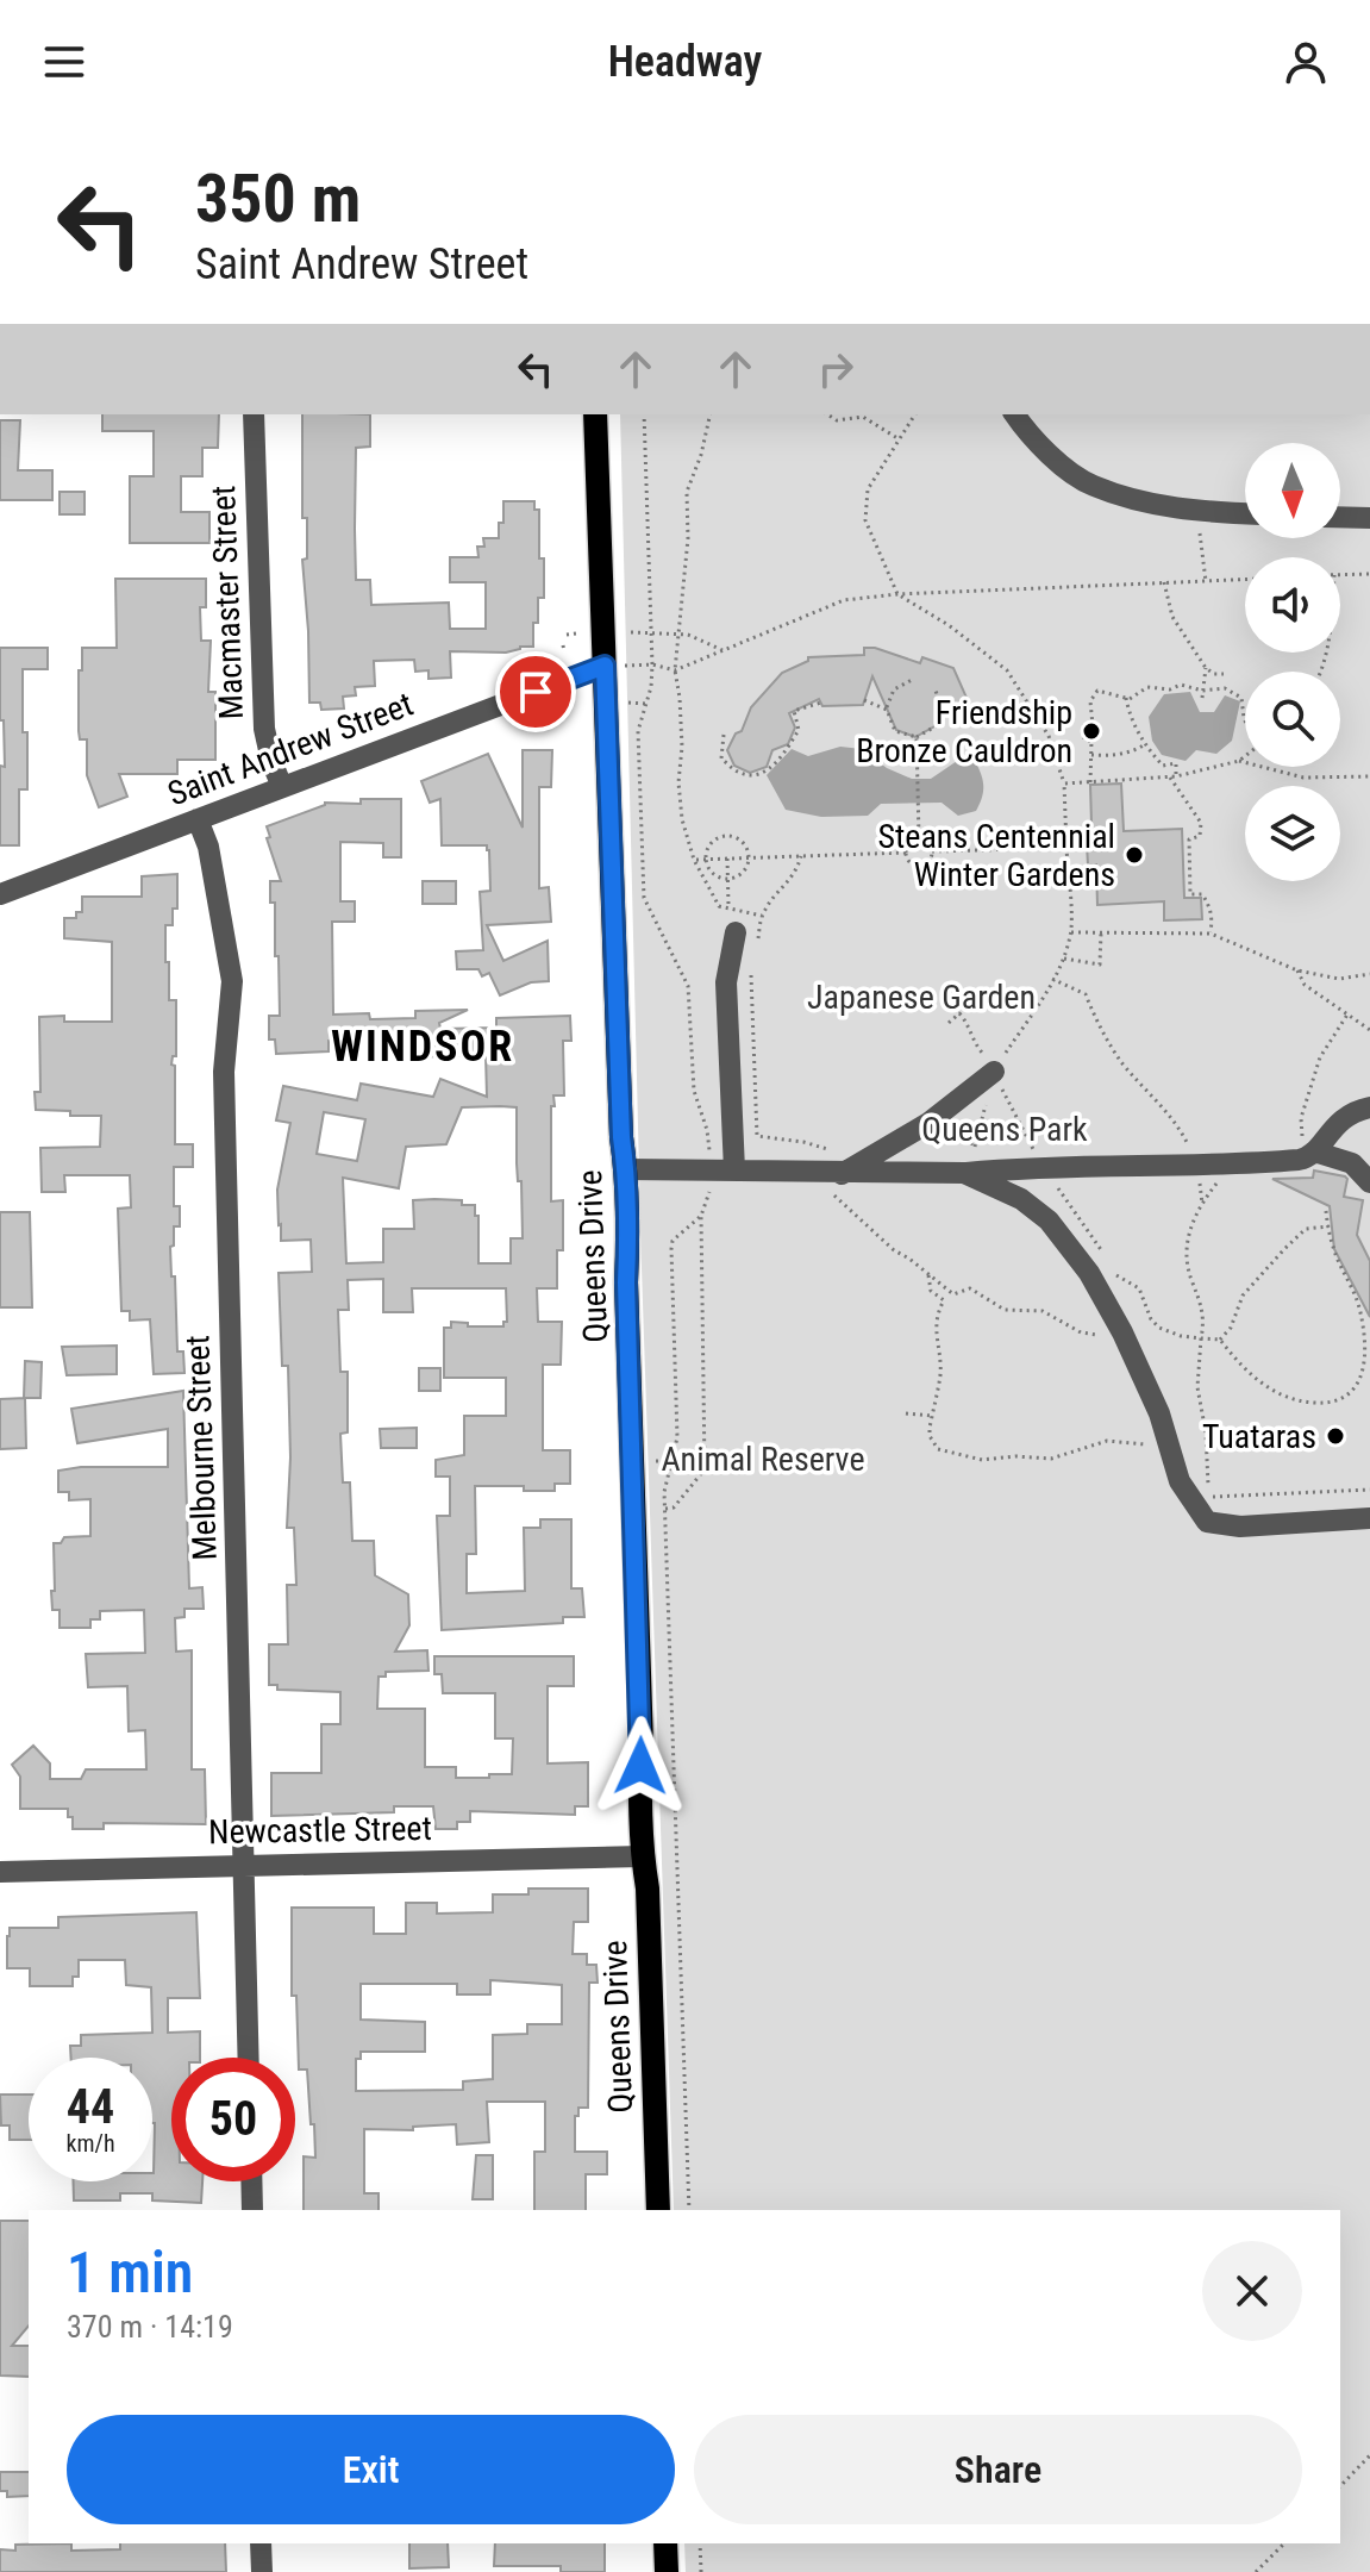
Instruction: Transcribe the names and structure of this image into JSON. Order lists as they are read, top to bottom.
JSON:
{
  "streets": {
    "main road": ["Queens Drive"],
    "street": [
      "Macmaster Street",
      "Saint Andrew Street",
      "Melbourne Street",
      "Newcastle Street"
    ]
  },
  "crossings": [
    ["Macmaster Street", "Saint Andrew Street"],
    ["Saint Andrew Street", "Queens Drive"],
    ["Saint Andrew Street", "Melbourne Street"],
    ["Queens Drive", "Newcastle Street"],
    ["Melbourne Street", "Newcastle Street"]
  ],
  "districts": ["WINDSOR"],
  "parks": ["Japanese Garden", "Queens Park", "Animal Reserve"],
  "places": ["Friendship Bronze Cauldron", "Steans Centennial Winter Gardens", "Tuataras"],
  "north": "bottom",
  "page": {
    "header": "Headway",
    "turn": ["350 m", "Saint Andrew Street"],
    "speed": "44 km/h",
    "limit": "50",
    "heading": ["1 min", "370 m · 14:19"],
    "buttons": ["Exit", "Share"]
  }
}
